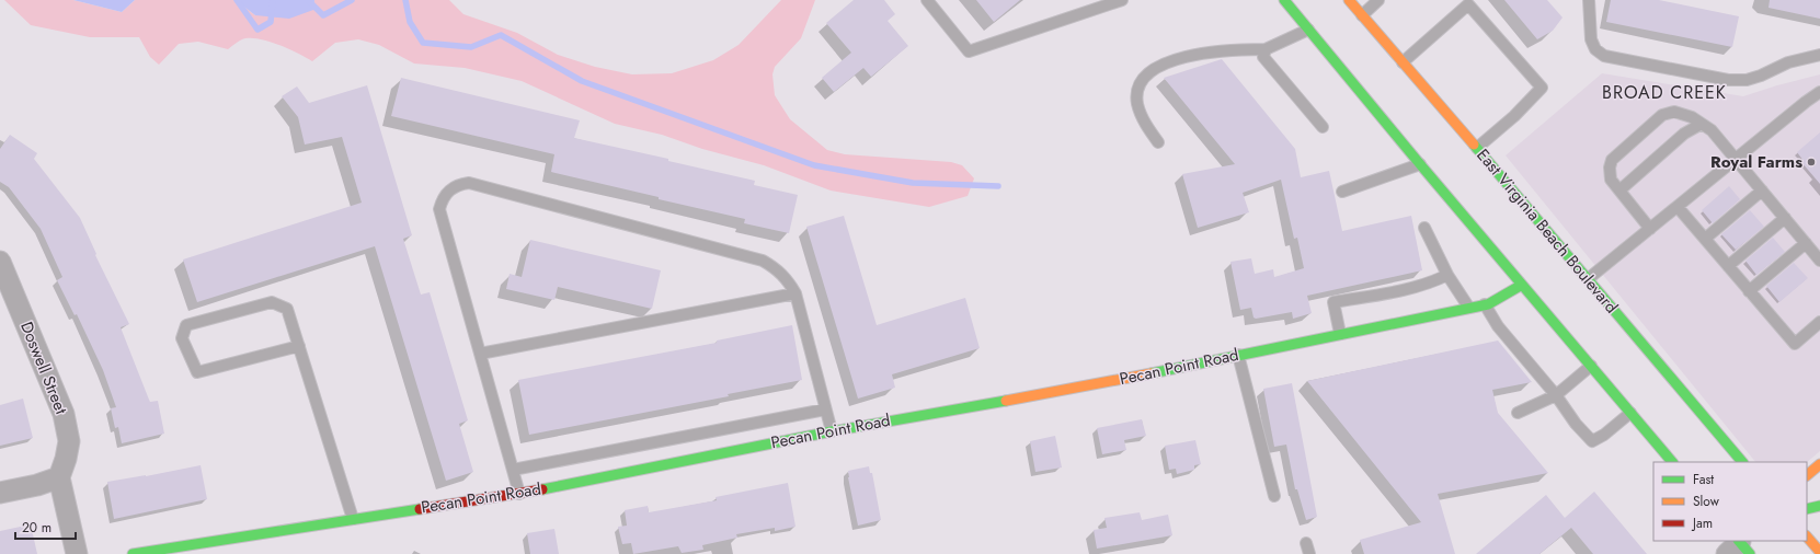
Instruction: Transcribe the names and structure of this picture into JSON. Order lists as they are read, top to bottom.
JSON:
{
  "streets": {
    "street": ["East Virginia Beach Boulevard", "Pecan Point Road", "Doswell Street"]
  },
  "districts": ["BROAD CREEK"],
  "places": ["Royal Farms"],
  "legend": ["Fast", "Slow", "Jam"],
  "scale_bar": "20 m"
}
